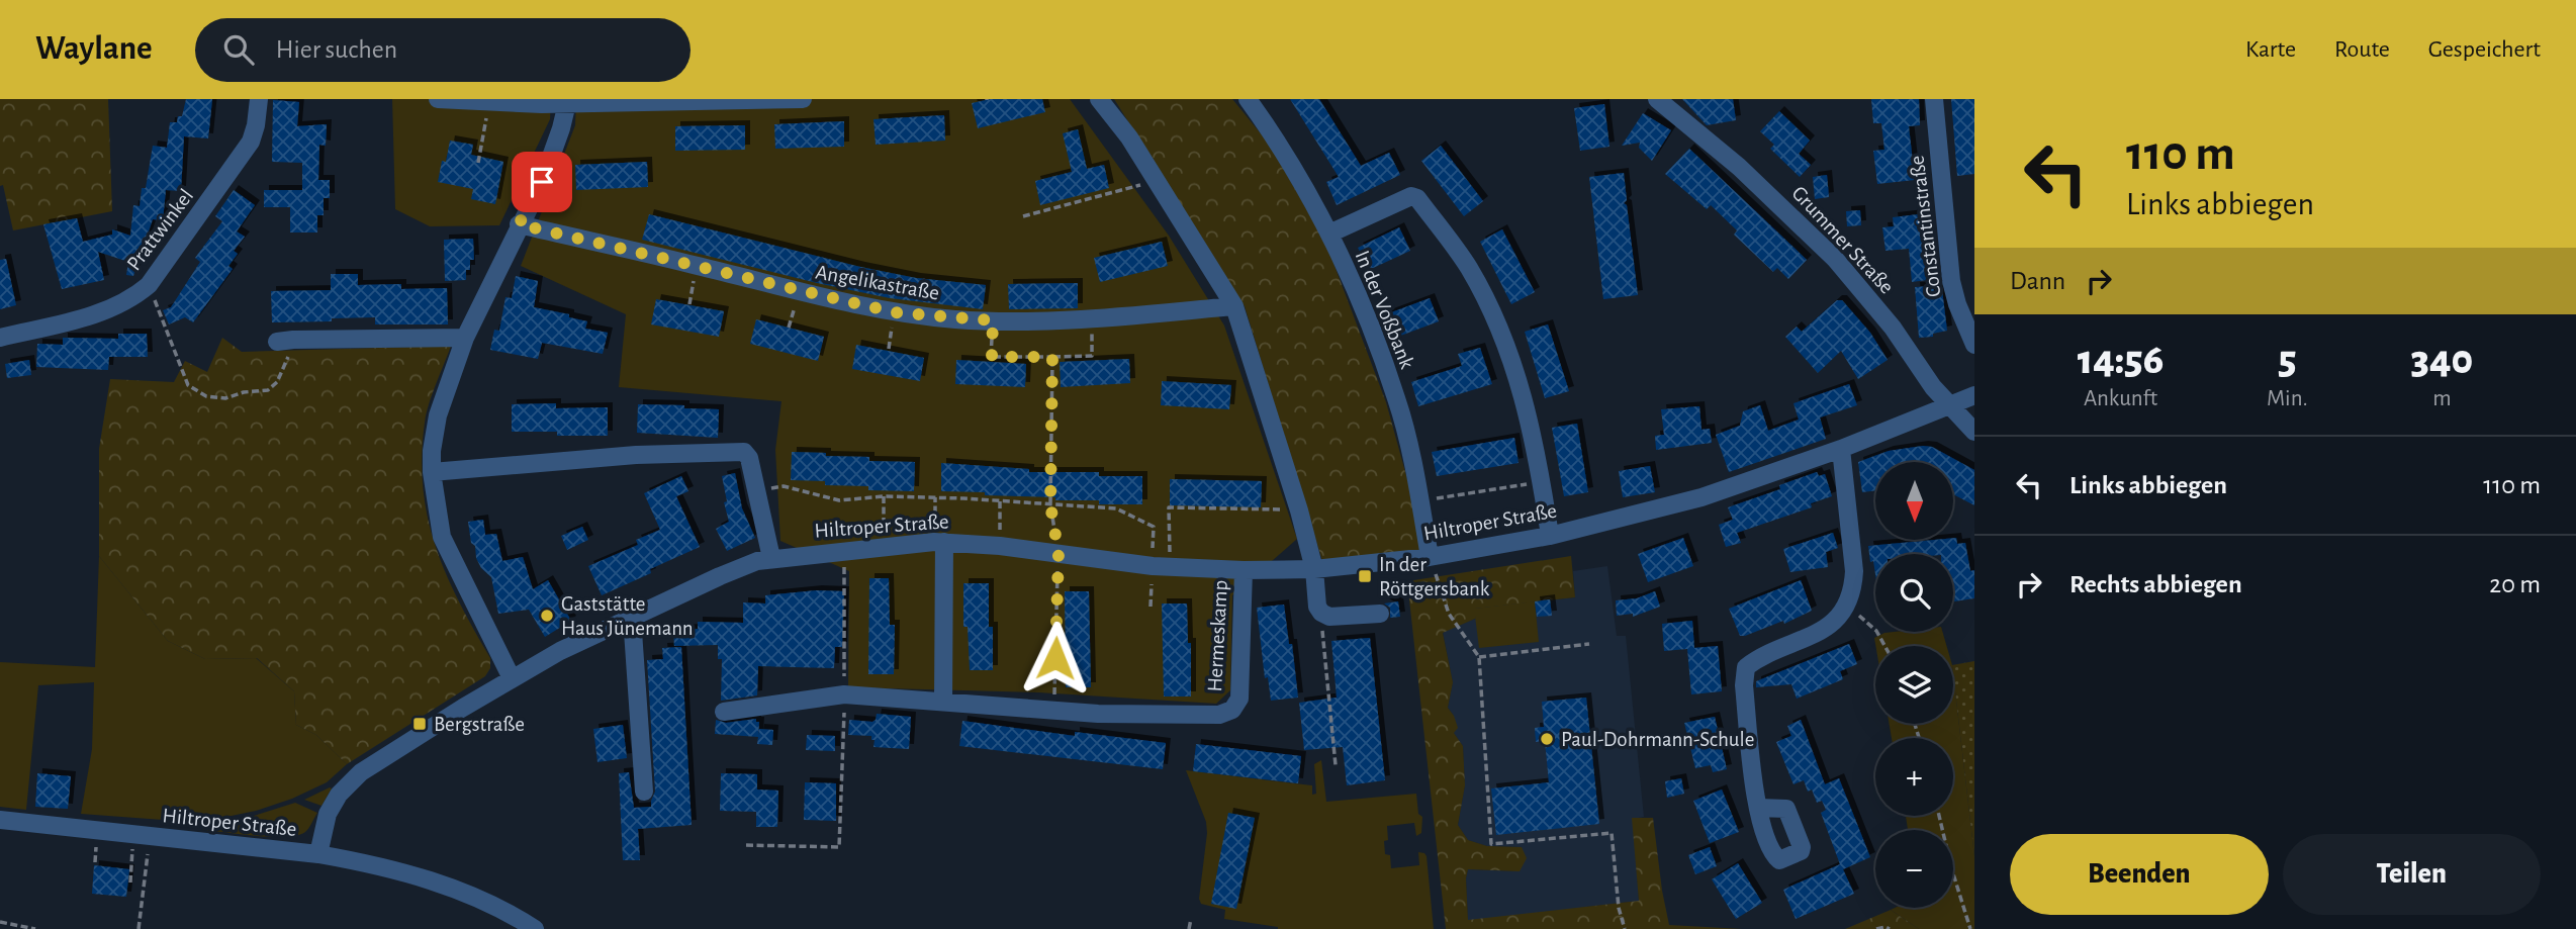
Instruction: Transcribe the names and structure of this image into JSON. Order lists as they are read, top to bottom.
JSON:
{
  "streets": {
    "street": [
      "Constantinstraße",
      "Prattwinkel",
      "Grummer Straße",
      "Angelikastraße",
      "In der Voßbank",
      "Hiltroper Straße",
      "Hermeskamp"
    ]
  },
  "crossings": [
    ["Grummer Straße", "Hiltroper Straße"],
    ["In der Voßbank", "Hiltroper Straße"],
    ["Hiltroper Straße", "Hermeskamp"]
  ],
  "places": {
    "transit": ["In der Röttgersbank", "Bergstraße"],
    "other": ["Gaststätte Haus Jünemann", "Paul-Dohrmann-Schule"]
  },
  "north": "bottom",
  "page": {
    "header": "Waylane",
    "search": "Hier suchen",
    "nav": ["Karte", "Route", "Gespeichert"],
    "turn": ["110 m", "Links abbiegen"],
    "then": "Dann",
    "eta": [
      "14:56",
      "Ankunft",
      "5",
      "Min.",
      "340",
      "m"
    ],
    "list": [
      {
        "name": "Links abbiegen",
        "value": "110 m"
      },
      {
        "name": "Rechts abbiegen",
        "value": "20 m"
      }
    ],
    "map_buttons": ["+", "−"],
    "buttons": ["Beenden", "Teilen"]
  }
}
